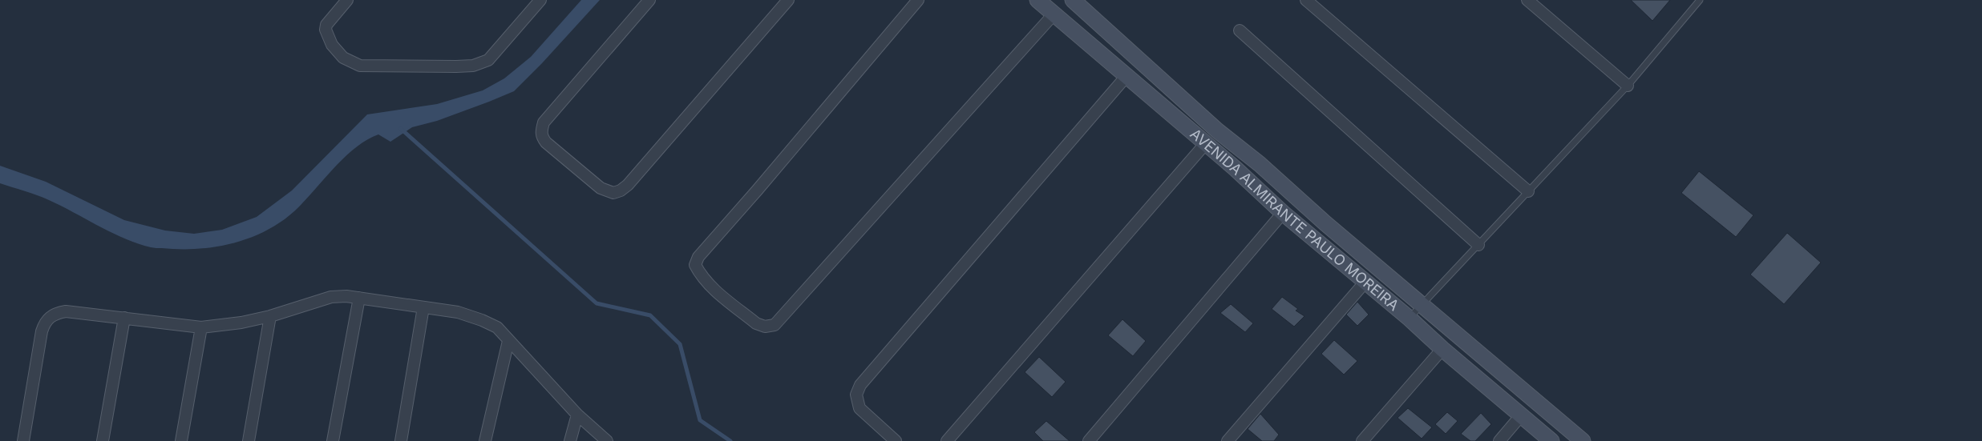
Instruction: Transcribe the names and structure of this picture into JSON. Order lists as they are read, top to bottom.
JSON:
{
  "streets": {
    "main road": ["AVENIDA ALMIRANTE PAULO MOREIRA"]
  }
}
